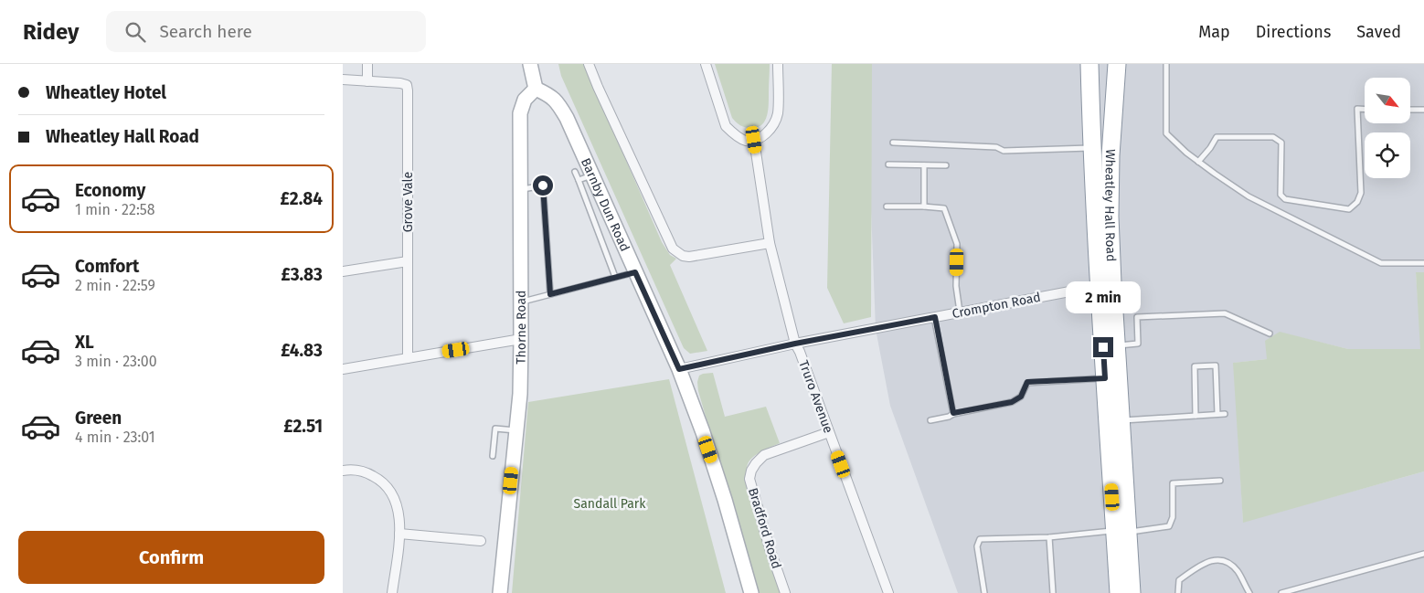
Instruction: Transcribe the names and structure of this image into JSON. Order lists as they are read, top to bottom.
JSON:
{
  "streets": {
    "highway": ["Wheatley Hall Road"],
    "street": [
      "Grove Vale",
      "Barnby Dun Road",
      "Crompton Road",
      "Thorne Road",
      "Truro Avenue",
      "Bradford Road"
    ]
  },
  "crossings": [
    ["Barnby Dun Road", "Crompton Road"],
    ["Barnby Dun Road", "Thorne Road"],
    ["Wheatley Hall Road", "Crompton Road"],
    ["Crompton Road", "Truro Avenue"],
    ["Truro Avenue", "Bradford Road"]
  ],
  "parks": ["Sandall Park"],
  "north": "bottom right",
  "page": {
    "header": "Ridey",
    "search": "Search here",
    "nav": ["Map", "Directions", "Saved"],
    "banner": ["Wheatley Hotel", "Wheatley Hall Road"],
    "list": [
      {
        "name": "Economy",
        "note": "1 min · 22:58",
        "value": "£2.84"
      },
      {
        "name": "Comfort",
        "note": "2 min · 22:59",
        "value": "£3.83"
      },
      {
        "name": "XL",
        "note": "3 min · 23:00",
        "value": "£4.83"
      },
      {
        "name": "Green",
        "note": "4 min · 23:01",
        "value": "£2.51"
      }
    ],
    "bubble": "2 min",
    "buttons": "Confirm"
  }
}
